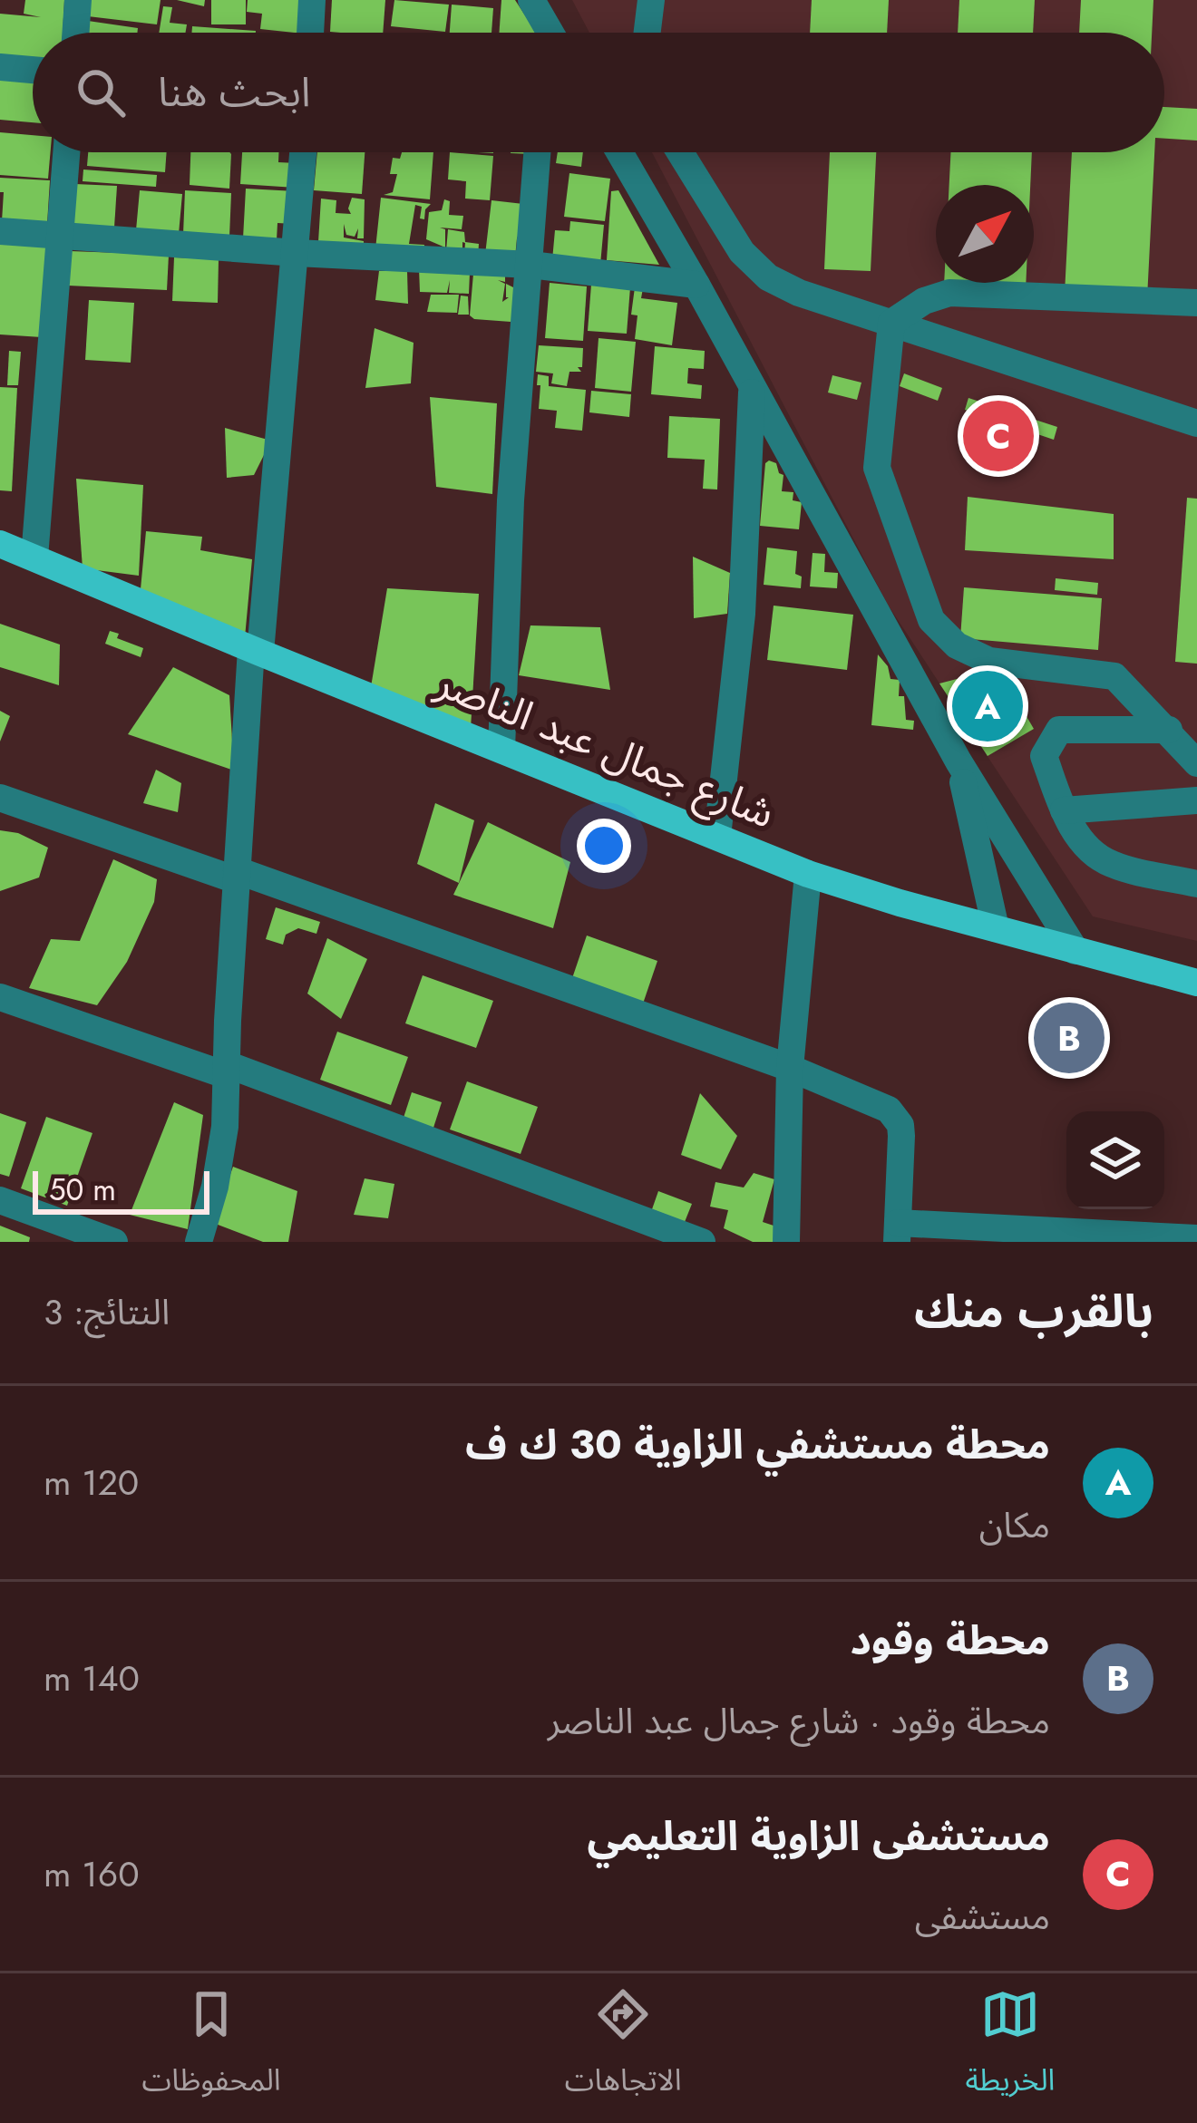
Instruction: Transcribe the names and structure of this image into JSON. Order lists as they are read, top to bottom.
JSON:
{
  "streets": {
    "main road": ["شارع جمال عبد الناصر"]
  },
  "scale_bar": "50 m",
  "north": "top right",
  "page": {
    "search": "ابحث هنا",
    "pins": ["C", "A", "B"],
    "scale": "50 m",
    "heading": ["بالقرب منك", "النتائج: 3"],
    "list": [
      {
        "mark": "A",
        "name": "محطة مستشفي الزاوية 30 ك ف",
        "note": "مكان",
        "value": "120 m"
      },
      {
        "mark": "B",
        "name": "محطة وقود",
        "note": "محطة وقود · شارع جمال عبد الناصر",
        "value": "140 m"
      },
      {
        "mark": "C",
        "name": "مستشفى الزاوية التعليمي",
        "note": "مستشفى",
        "value": "160 m"
      }
    ],
    "nav": ["الخريطة", "الاتجاهات", "المحفوظات"]
  }
}
